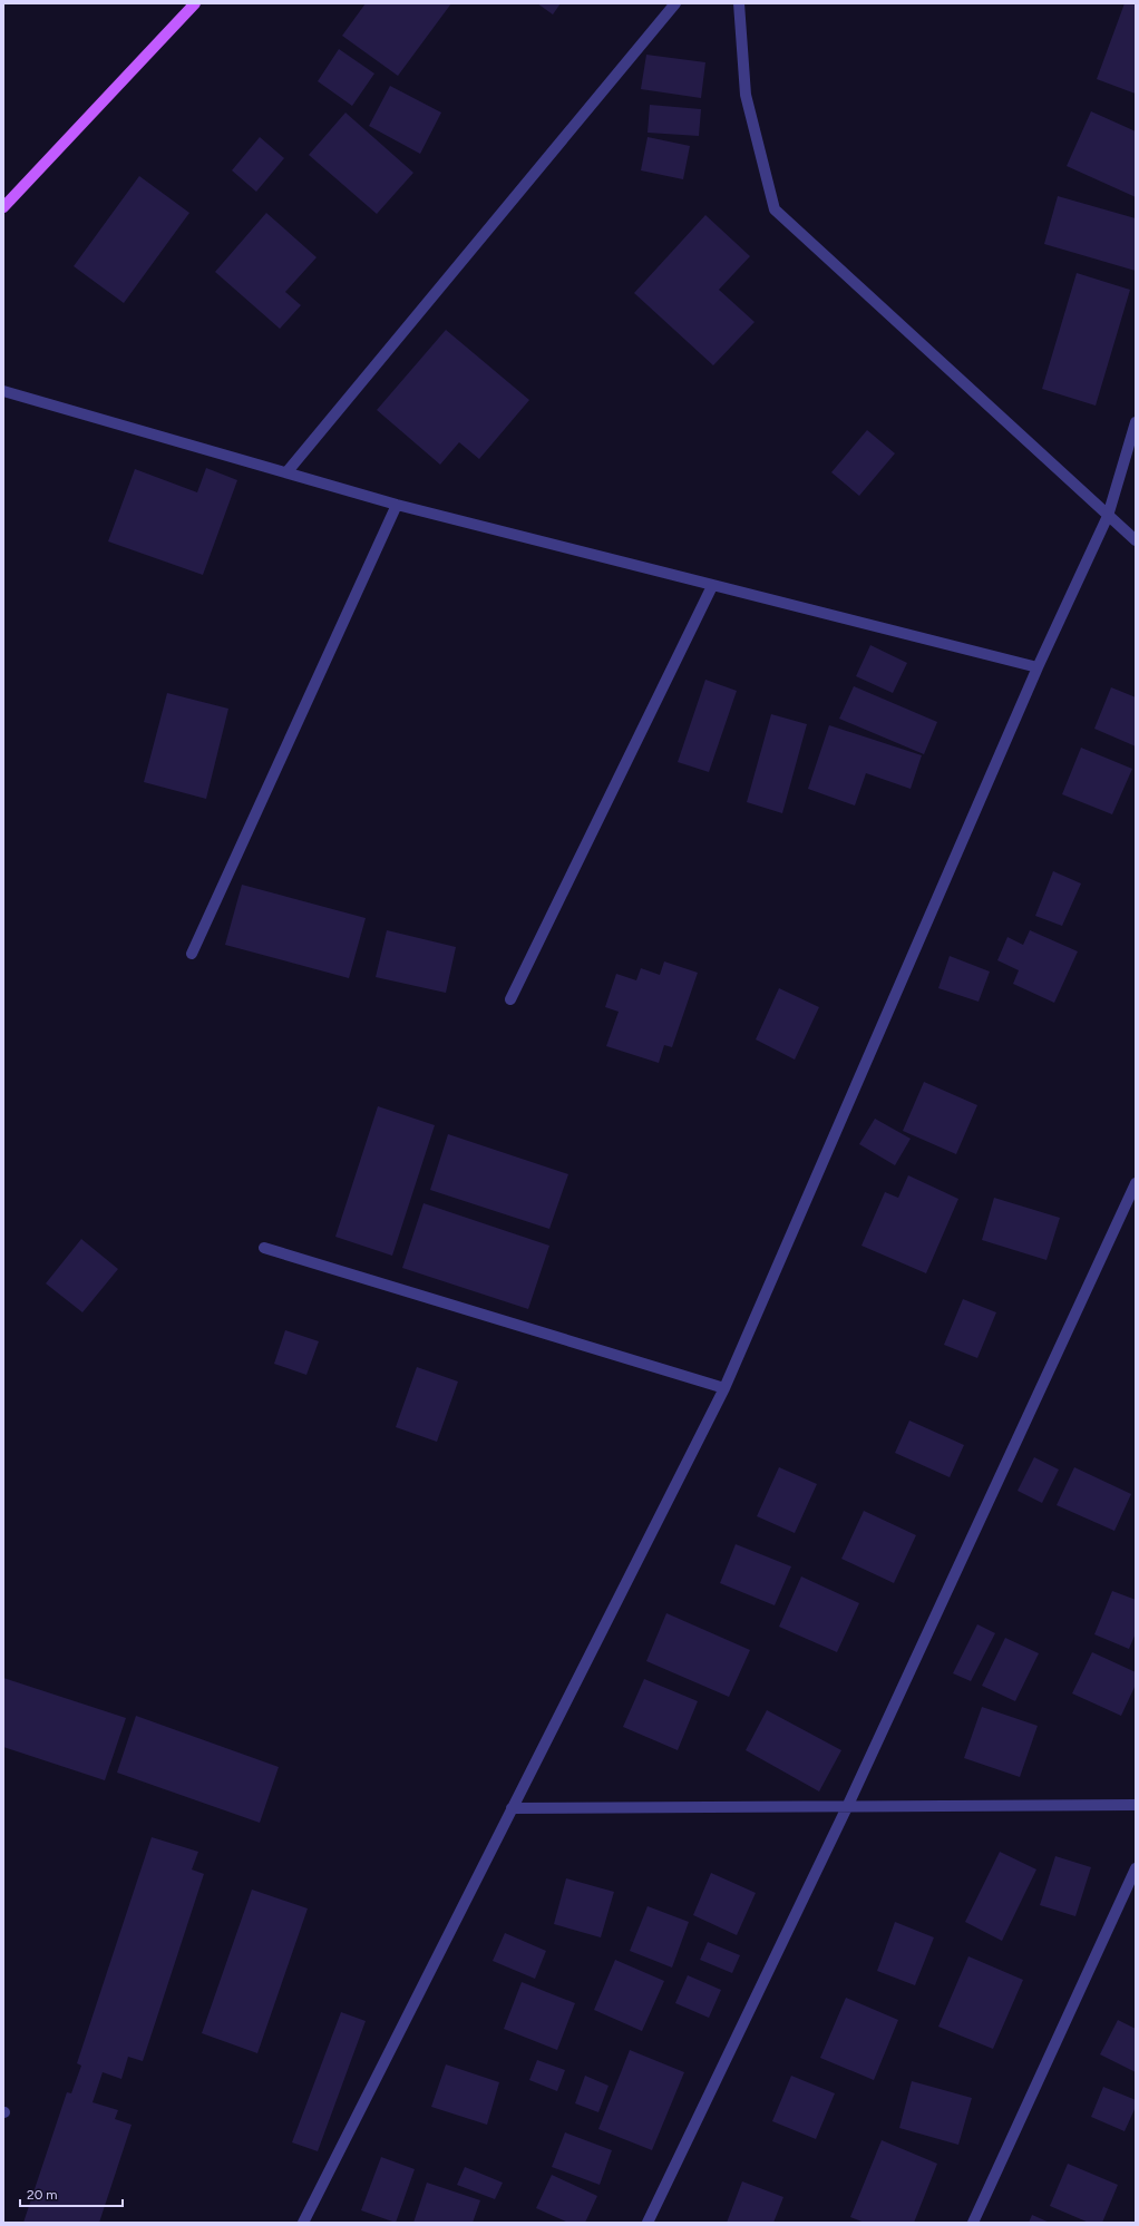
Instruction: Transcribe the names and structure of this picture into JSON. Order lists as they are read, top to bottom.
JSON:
{
  "scale_bar": "20 m"
}
